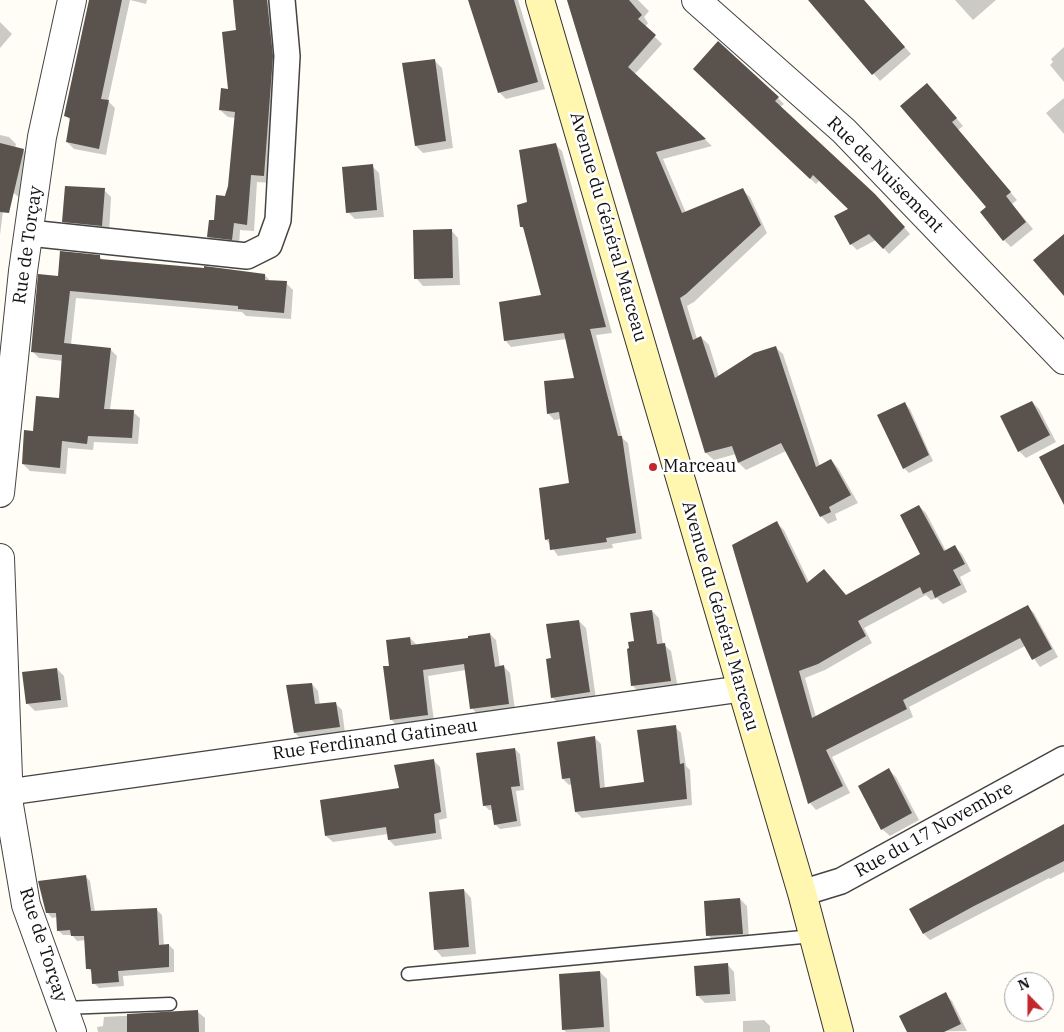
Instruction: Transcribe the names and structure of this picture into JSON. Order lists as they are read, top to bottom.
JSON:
{
  "streets": {
    "main road": ["Avenue du Général Marceau"],
    "street": [
      "Rue de Nuisement",
      "Rue de Torçay",
      "Rue Ferdinand Gatineau",
      "Rue du 17 Novembre"
    ]
  },
  "crossings": [
    ["Avenue du Général Marceau", "Rue Ferdinand Gatineau"],
    ["Avenue du Général Marceau", "Rue du 17 Novembre"],
    ["Rue de Torçay", "Rue Ferdinand Gatineau"]
  ],
  "places": ["Marceau"],
  "north": "top"
}
